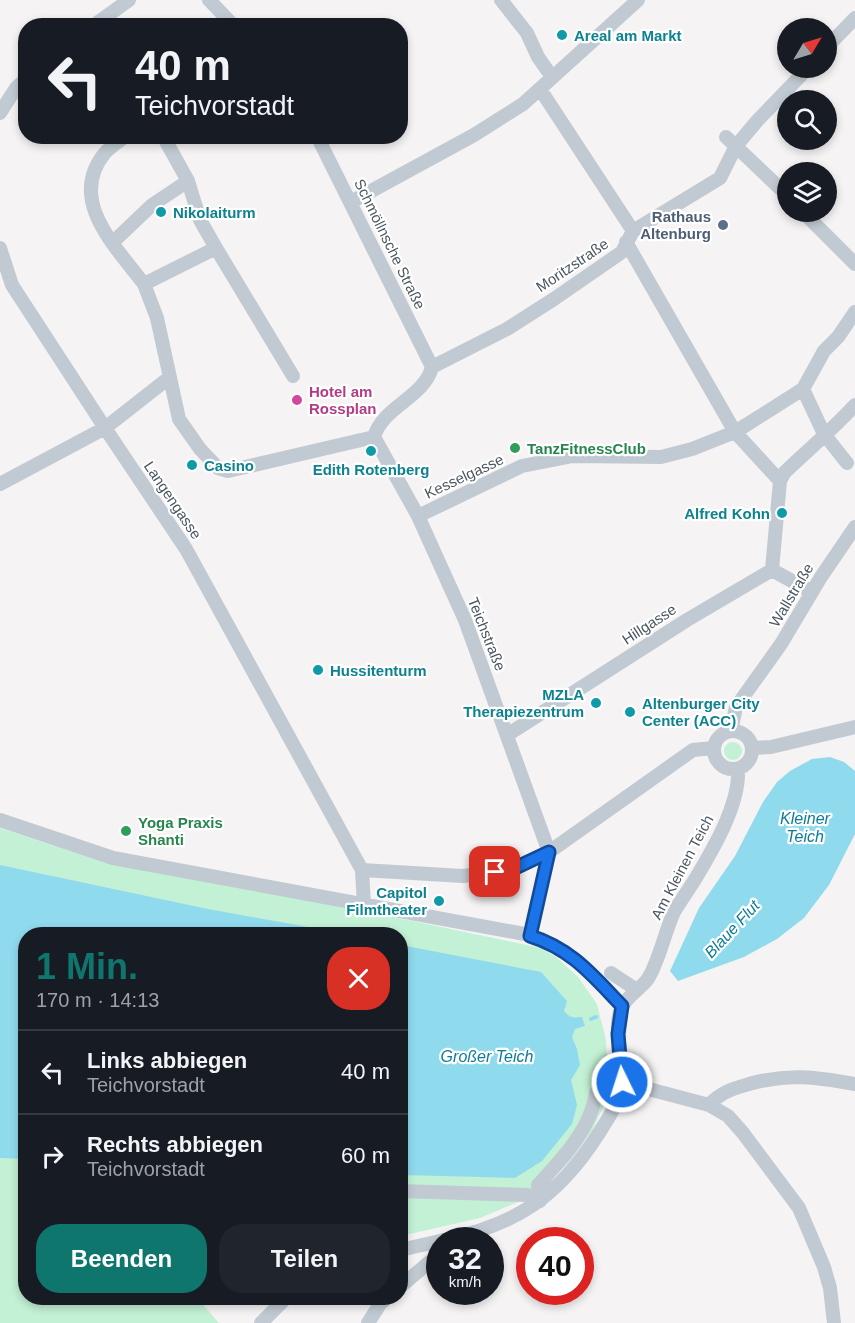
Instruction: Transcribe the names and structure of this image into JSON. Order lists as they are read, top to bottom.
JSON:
{
  "streets": {
    "street": [
      "Schmöllnsche Straße",
      "Moritzstraße",
      "Kesselgasse",
      "Langengasse",
      "Wallstraße",
      "Hillgasse",
      "Teichstraße",
      "Am Kleinen Teich"
    ]
  },
  "crossings": [
    ["Schmöllnsche Straße", "Moritzstraße"],
    ["Kesselgasse", "Teichstraße"],
    ["Wallstraße", "Am Kleinen Teich"],
    ["Hillgasse", "Teichstraße"]
  ],
  "water": ["Kleiner Teich", "Blaue Flut", "Großer Teich"],
  "places": [
    "Areal am Markt",
    "Nikolaiturm",
    "Rathaus Altenburg",
    "Hotel am Rossplan",
    "TanzFitnessClub",
    "Edith Rotenberg",
    "Casino",
    "Alfred Kohn",
    "Hussitenturm",
    "MZLA Therapiezentrum",
    "Altenburger City Center (ACC)",
    "Yoga Praxis Shanti",
    "Capitol Filmtheater"
  ],
  "north": "top right",
  "page": {
    "turn": ["40 m", "Teichvorstadt"],
    "heading": ["1 Min.", "170 m · 14:13"],
    "list": [
      {
        "name": "Links abbiegen",
        "note": "Teichvorstadt",
        "value": "40 m"
      },
      {
        "name": "Rechts abbiegen",
        "note": "Teichvorstadt",
        "value": "60 m"
      }
    ],
    "buttons": ["Beenden", "Teilen"],
    "speed": "32 km/h",
    "limit": "40"
  }
}
